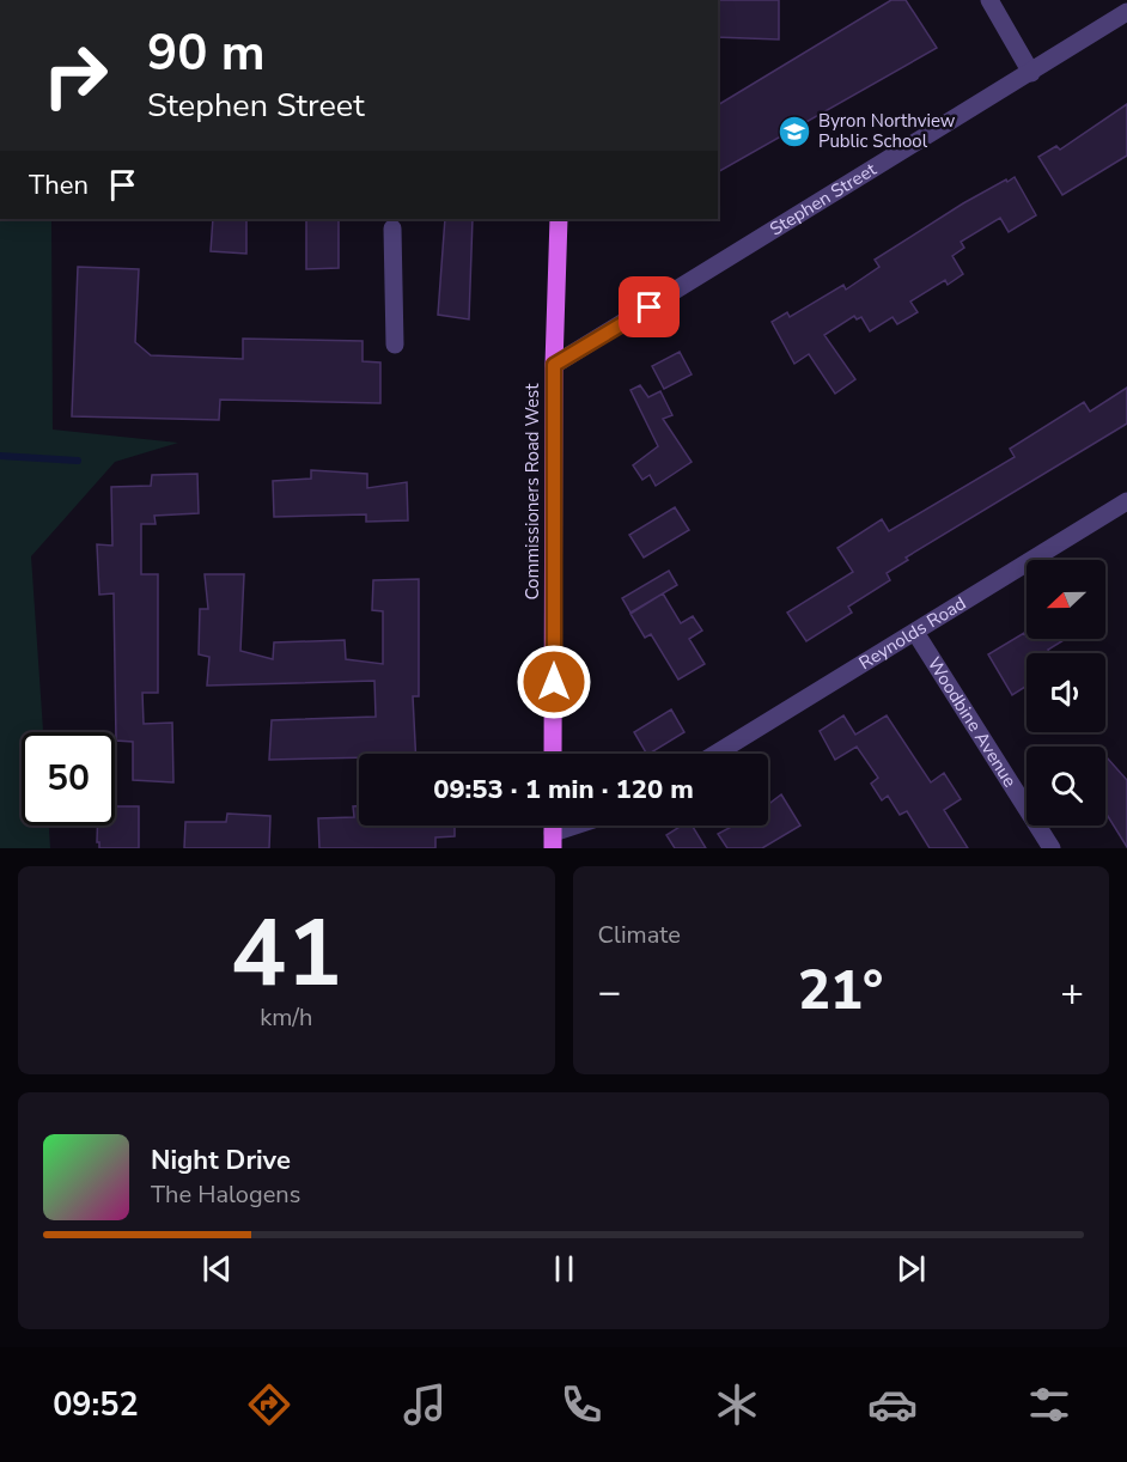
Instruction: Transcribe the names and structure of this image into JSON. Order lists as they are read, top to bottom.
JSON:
{
  "streets": {
    "main road": ["Commissioners Road West"],
    "street": ["Stephen Street", "Reynolds Road", "Woodbine Avenue"]
  },
  "crossings": [
    ["Stephen Street", "Commissioners Road West"],
    ["Reynolds Road", "Woodbine Avenue"]
  ],
  "places": {
    "school or university": ["Byron Northview Public School"]
  },
  "north": "left",
  "page": {
    "turn": ["90 m", "Stephen Street"],
    "then": "Then",
    "limit": "50",
    "trip": "09:53 · 1 min · 120 m",
    "tile": [
      ["41", "km/h"],
      "Climate"
    ],
    "heat": ["−", "21°", "+"],
    "song": ["Night Drive", "The Halogens"],
    "tabs": "09:52"
  }
}
